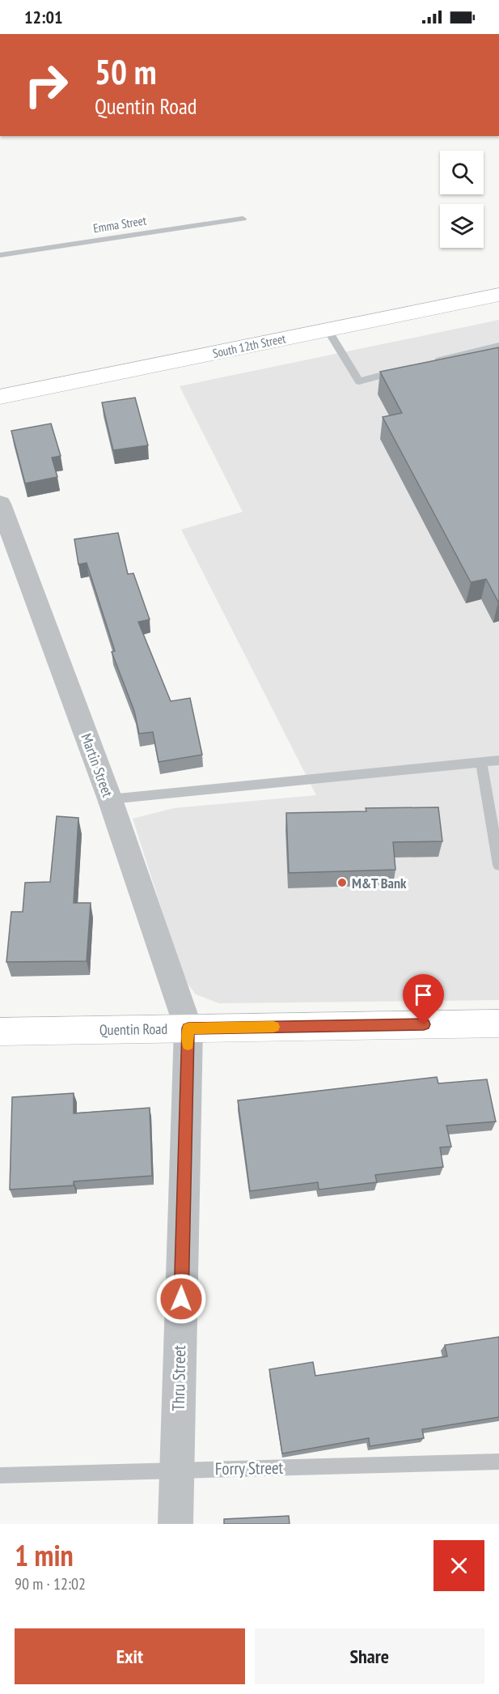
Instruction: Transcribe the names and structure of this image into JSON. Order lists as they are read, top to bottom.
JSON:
{
  "streets": {
    "main road": ["South 12th Street", "Quentin Road"],
    "street": ["Martin Street", "Thru Street"],
    "lane": ["Emma Street", "Forry Street"]
  },
  "crossings": [
    ["Martin Street", "Quentin Road"],
    ["Martin Street", "Thru Street"],
    ["Quentin Road", "Thru Street"],
    ["Thru Street", "Forry Street"]
  ],
  "places": ["M&T Bank"],
  "page": {
    "status": "12:01",
    "turn": ["50 m", "Quentin Road"],
    "heading": ["1 min", "90 m · 12:02"],
    "buttons": ["Exit", "Share"]
  }
}
